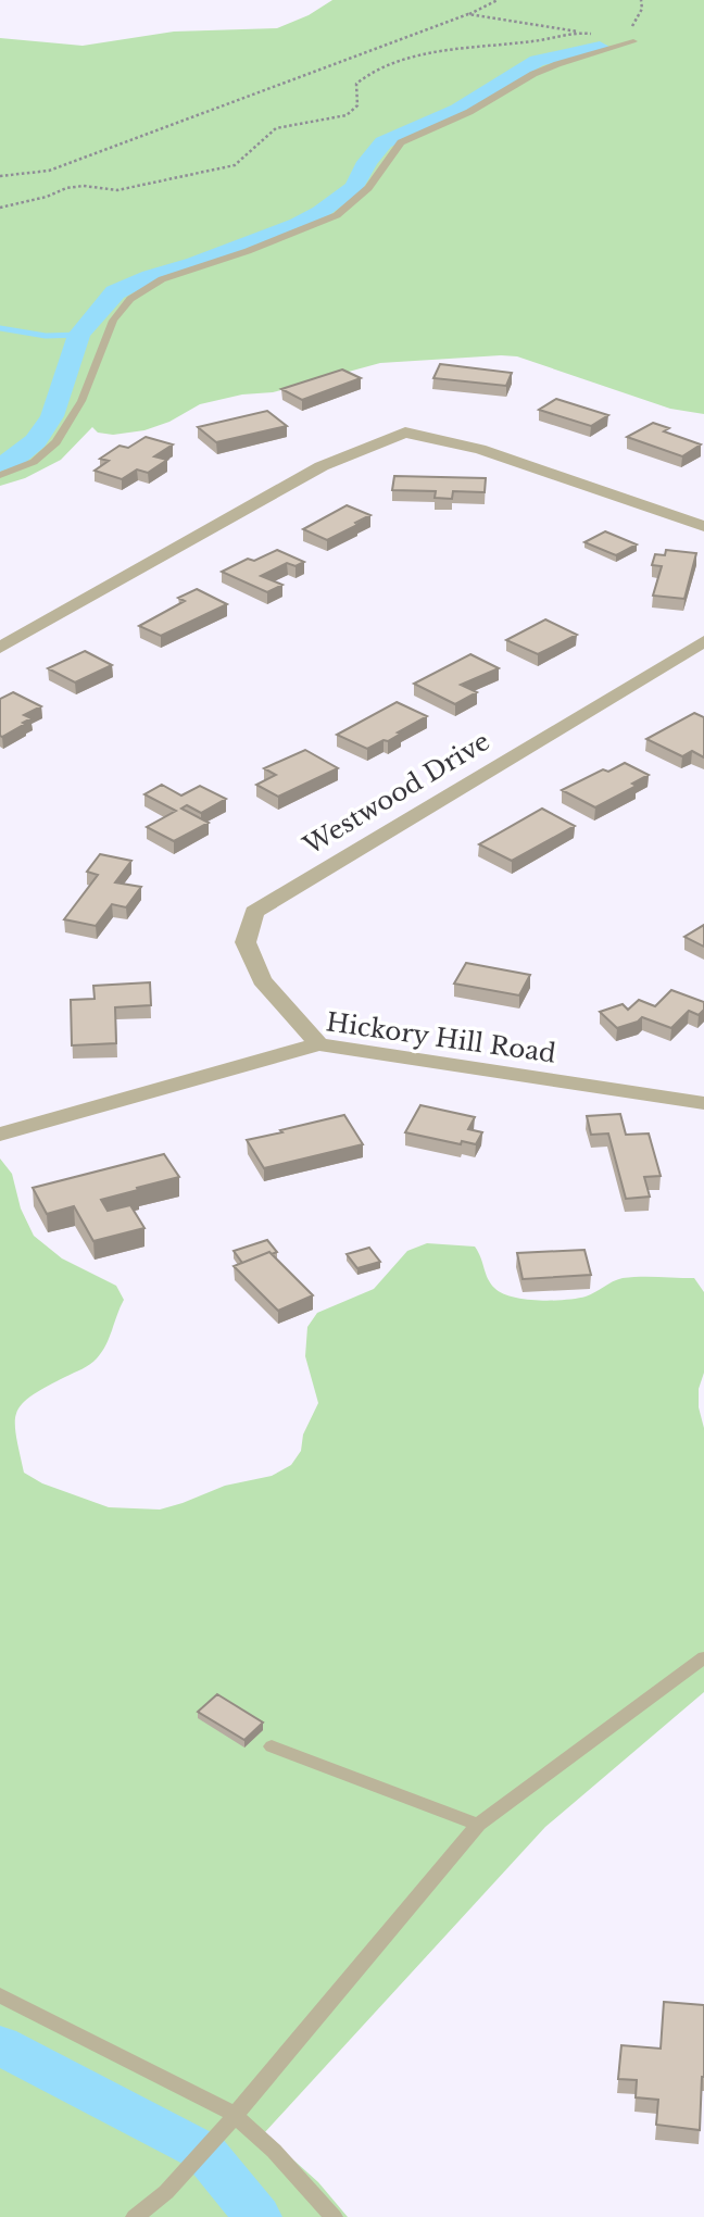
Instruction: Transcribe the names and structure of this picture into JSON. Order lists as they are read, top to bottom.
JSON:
{
  "streets": {
    "street": ["Westwood Drive", "Hickory Hill Road"]
  },
  "crossings": [
    ["Westwood Drive", "Hickory Hill Road"]
  ]
}
